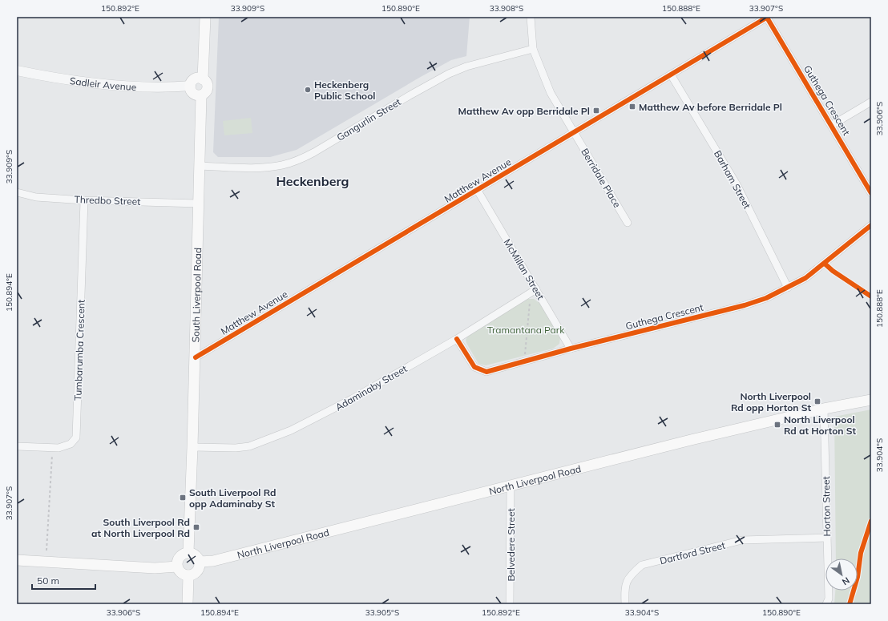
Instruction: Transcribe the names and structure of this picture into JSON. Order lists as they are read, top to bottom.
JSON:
{
  "streets": {
    "main road": ["South Liverpool Road", "North Liverpool Road"],
    "street": [
      "Sadleir Avenue",
      "Guthega Crescent",
      "Gangurlin Street",
      "Berridale Place",
      "Barham Street",
      "Matthew Avenue",
      "Thredbo Street",
      "McMillan Street",
      "Tumbarumba Crescent",
      "Adaminaby Street",
      "Horton Street",
      "Belvedere Street",
      "Dartford Street"
    ]
  },
  "crossings": [
    ["Sadleir Avenue", "South Liverpool Road"],
    ["Guthega Crescent", "Barham Street"],
    ["Guthega Crescent", "Matthew Avenue"],
    ["Guthega Crescent", "McMillan Street"],
    ["Guthega Crescent", "Adaminaby Street"],
    ["Gangurlin Street", "Berridale Place"],
    ["Gangurlin Street", "South Liverpool Road"],
    ["Berridale Place", "Matthew Avenue"],
    ["Barham Street", "Matthew Avenue"],
    ["Matthew Avenue", "McMillan Street"],
    ["Matthew Avenue", "South Liverpool Road"],
    ["Thredbo Street", "South Liverpool Road"],
    ["Thredbo Street", "Tumbarumba Crescent"],
    ["McMillan Street", "Adaminaby Street"],
    ["South Liverpool Road", "Adaminaby Street"],
    ["South Liverpool Road", "North Liverpool Road"],
    ["North Liverpool Road", "Horton Street"],
    ["North Liverpool Road", "Belvedere Street"],
    ["Horton Street", "Dartford Street"]
  ],
  "districts": ["Heckenberg"],
  "parks": ["Tramantana Park"],
  "places": {
    "other": ["Heckenberg Public School"],
    "transit": [
      "Matthew Av before Berridale Pl",
      "Matthew Av opp Berridale Pl",
      "North Liverpool Rd opp Horton St",
      "North Liverpool Rd at Horton St",
      "South Liverpool Rd opp Adaminaby St",
      "South Liverpool Rd at North Liverpool Rd"
    ]
  },
  "scale_bar": "50 m",
  "north": "bottom right",
  "coordinates": [
    "150.892°E",
    "33.909°S",
    "150.890°E",
    "33.908°S",
    "150.888°E",
    "33.907°S",
    "33.906°S",
    "150.894°E",
    "33.904°S",
    "33.905°S"
  ]
}
